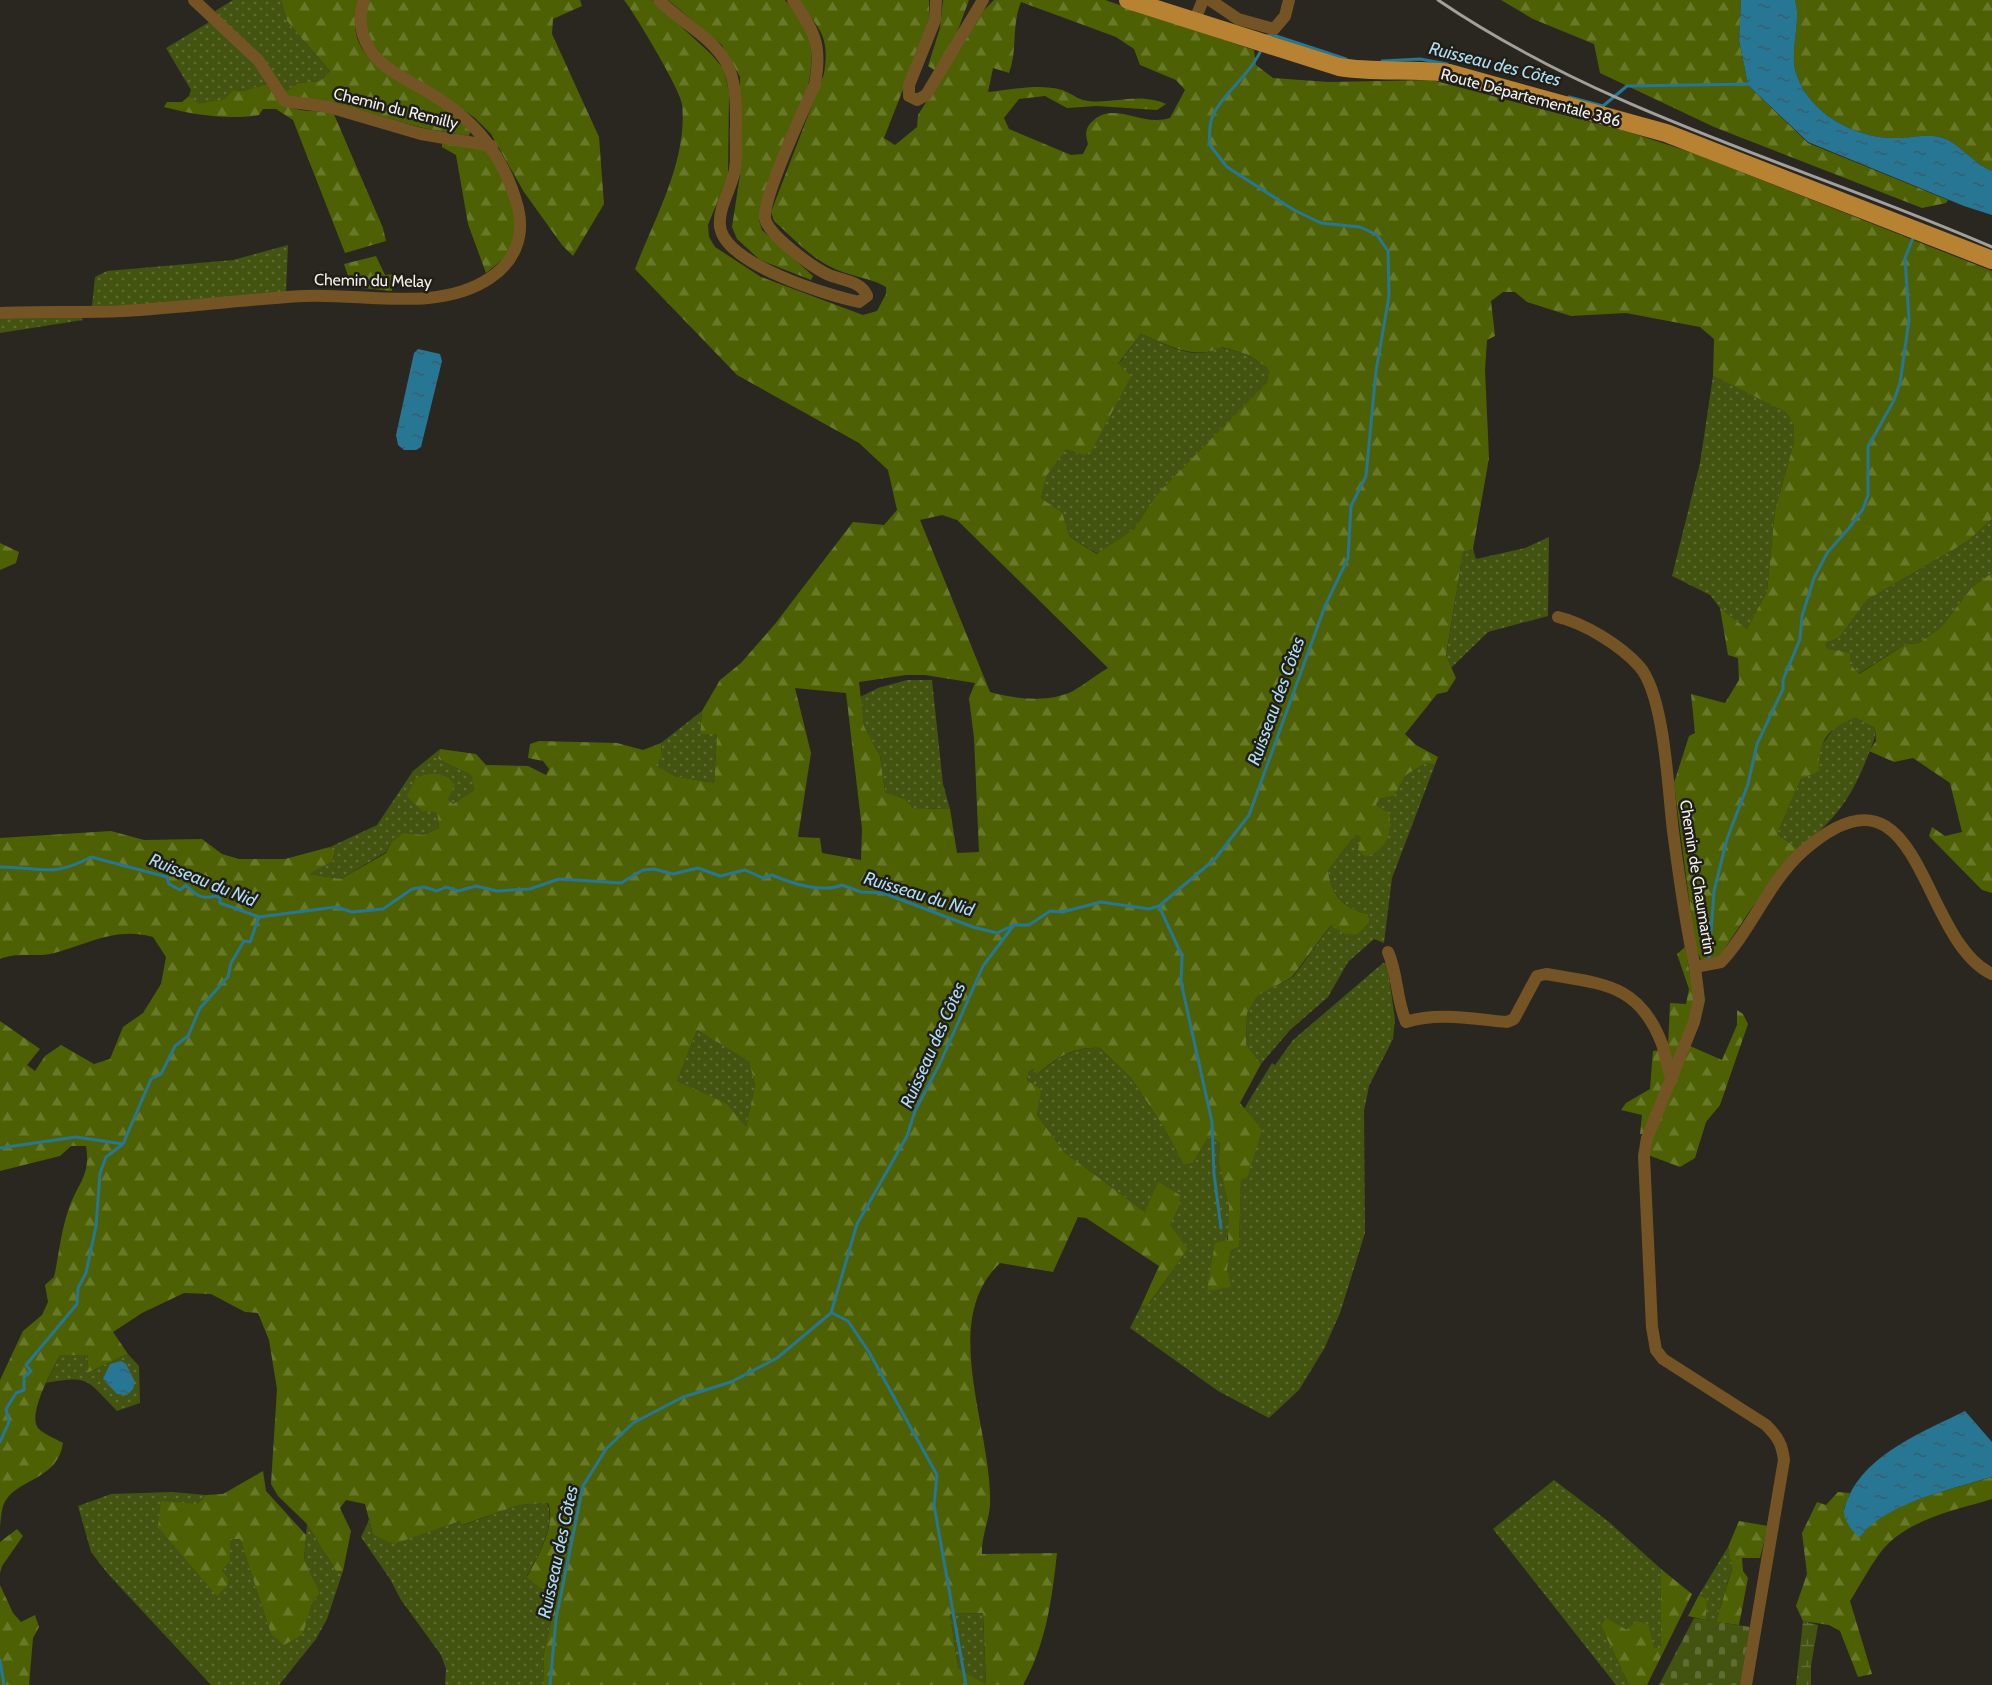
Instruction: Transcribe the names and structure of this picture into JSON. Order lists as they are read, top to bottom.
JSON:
{
  "streets": {
    "main road": ["Route Départementale 386"],
    "street": ["Chemin du Remilly", "Chemin du Melay", "Chemin de Chaumartin"]
  },
  "crossings": [
    ["Chemin du Remilly", "Chemin du Melay"]
  ],
  "water": ["Ruisseau des Côtes", "Ruisseau du Nid"]
}
